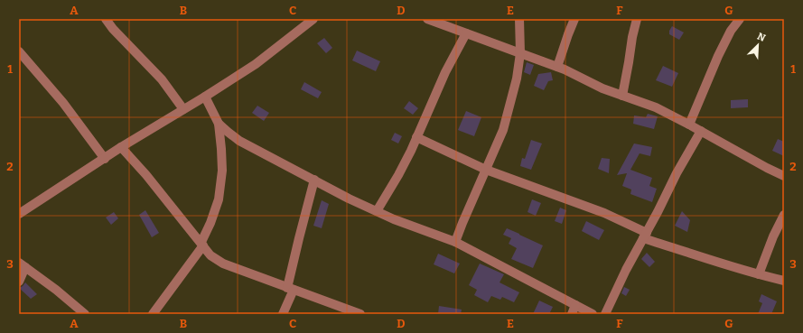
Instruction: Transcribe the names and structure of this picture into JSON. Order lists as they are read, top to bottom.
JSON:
{
  "north": "top right",
  "grid": {
    "columns": [
      "A",
      "B",
      "C",
      "D",
      "E",
      "F",
      "G"
    ],
    "rows": ["1", "2", "3"]
  }
}
